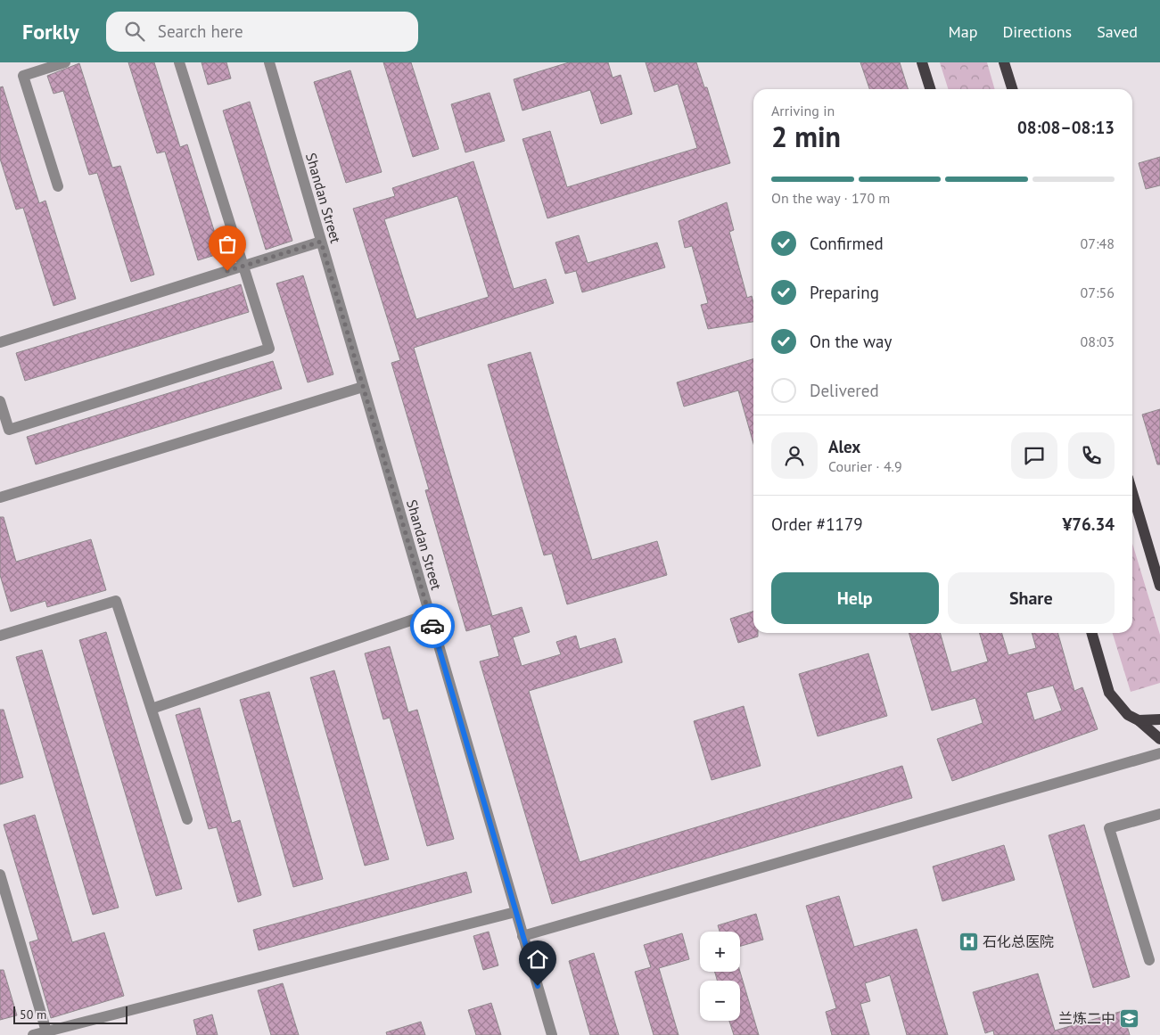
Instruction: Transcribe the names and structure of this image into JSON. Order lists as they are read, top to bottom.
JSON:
{
  "streets": {
    "street": ["Shandan Street"]
  },
  "places": {
    "hospital": ["石化总医院"],
    "school or university": ["兰炼二中"]
  },
  "scale_bar": "50 m",
  "page": {
    "header": "Forkly",
    "search": "Search here",
    "nav": ["Map", "Directions", "Saved"],
    "heading": ["2 min", "Arriving in", "08:08–08:13"],
    "panel": [
      "Alex",
      "Courier · 4.9",
      "Order #1179",
      "¥76.34"
    ],
    "bar": "On the way · 170 m",
    "list": [
      ["Confirmed", "07:48"],
      ["Preparing", "07:56"],
      ["On the way", "08:03"],
      "Delivered"
    ],
    "buttons": ["Help", "Share"],
    "map_buttons": ["+", "−"],
    "scale": "50 m"
  }
}
